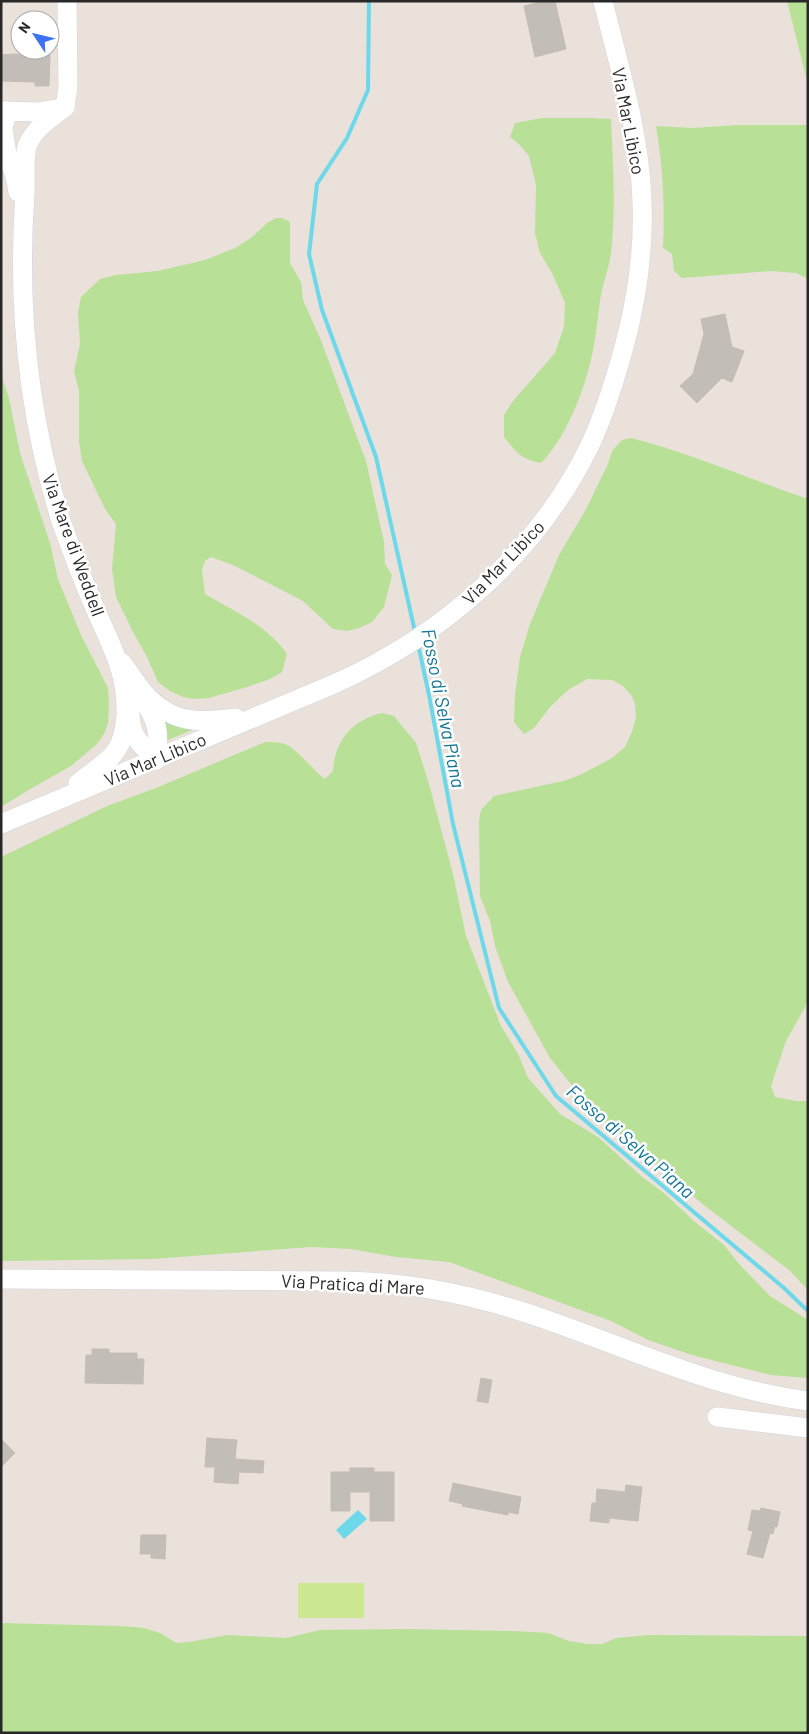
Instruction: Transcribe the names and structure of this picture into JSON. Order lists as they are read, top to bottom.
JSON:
{
  "streets": {
    "street": ["Via Mar Libico", "Via Mare di Weddell", "Via Pratica di Mare"]
  },
  "crossings": [
    ["Via Mar Libico", "Via Mare di Weddell"]
  ],
  "water": ["Fosso di Selva Piana"],
  "north": "top left"
}
